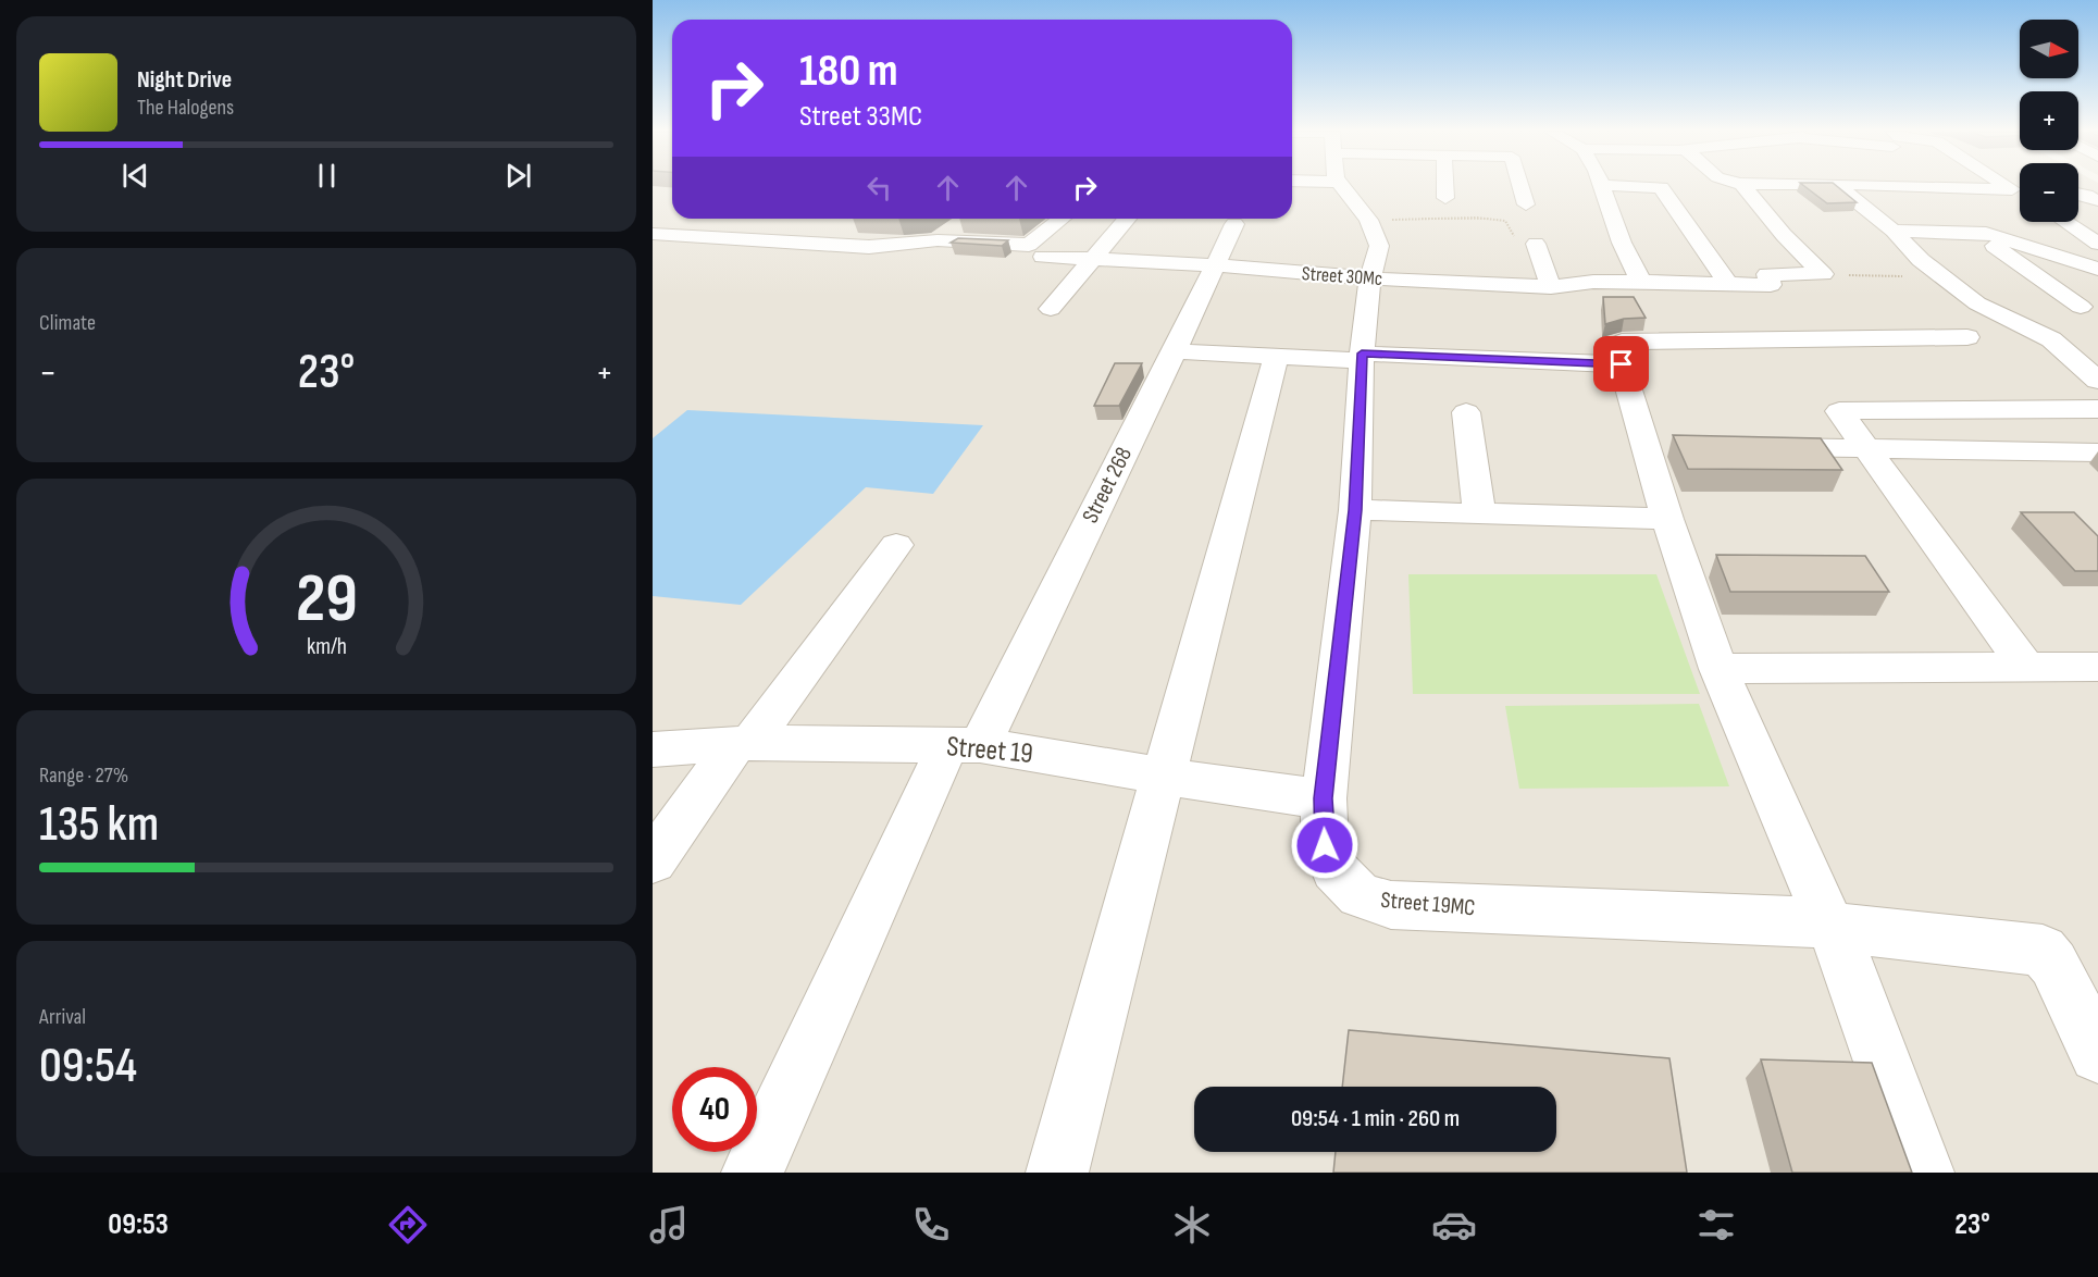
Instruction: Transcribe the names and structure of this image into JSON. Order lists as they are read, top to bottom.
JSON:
{
  "streets": {
    "street": [
      "Street 30Mc",
      "Street 268",
      "Street 19",
      "Street 19MC"
    ]
  },
  "crossings": [
    ["Street 30Mc", "Street 268"],
    ["Street 30Mc", "Street 19MC"],
    ["Street 268", "Street 19"],
    ["Street 19", "Street 19MC"]
  ],
  "north": "right",
  "page": {
    "map_buttons": ["+", "−"],
    "turn": ["180 m", "Street 33MC"],
    "song": ["Night Drive", "The Halogens"],
    "tile": [
      "Climate",
      ["Range · 27%", "135 km"],
      ["Arrival", "09:54"]
    ],
    "heat": ["−", "23°", "+"],
    "limit": "40",
    "trip": "09:54 · 1 min · 260 m",
    "tabs": ["09:53", "23°"],
    "gauge": ["29", "km/h"]
  }
}
